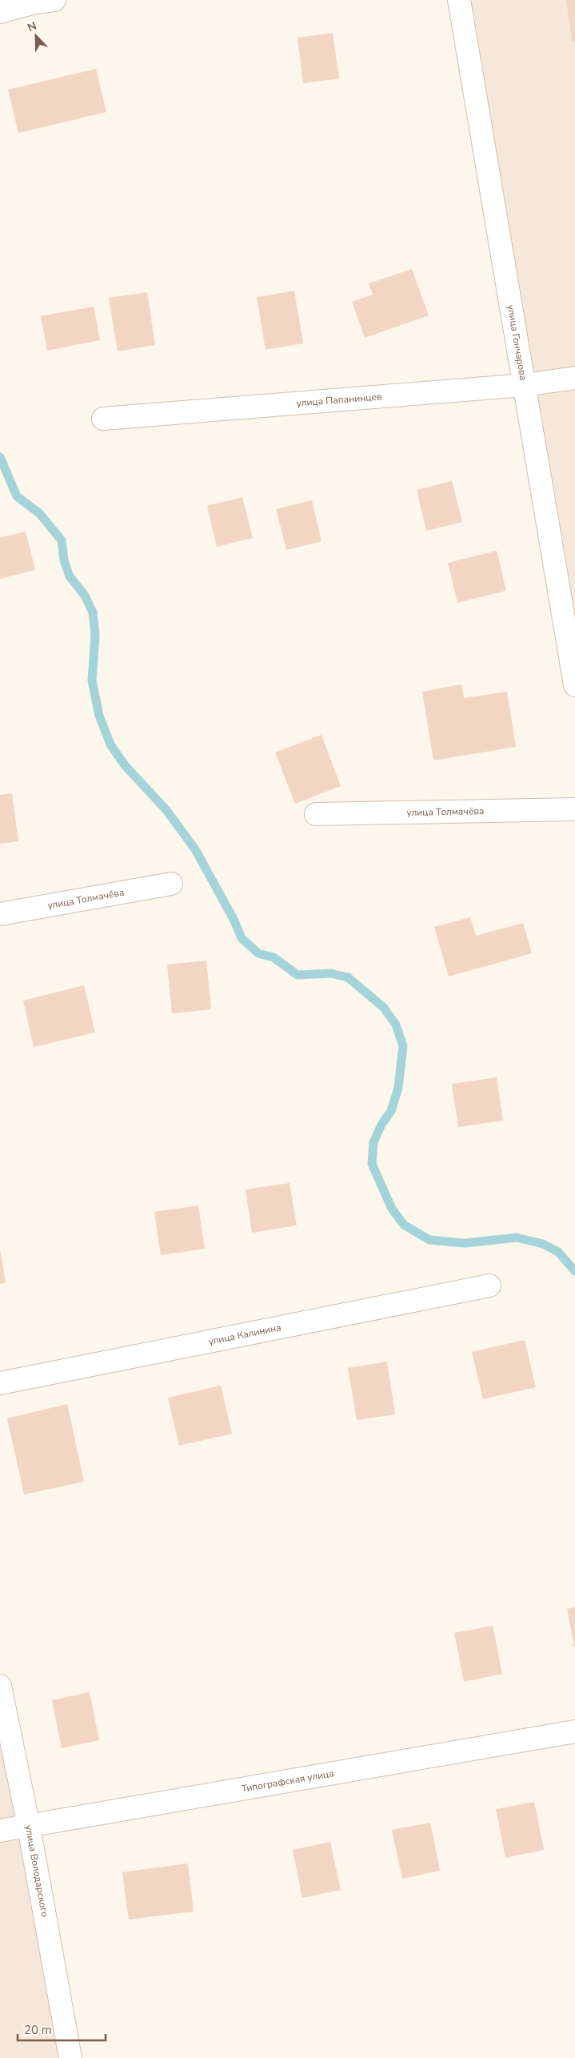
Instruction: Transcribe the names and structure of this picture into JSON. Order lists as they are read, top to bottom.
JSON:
{
  "streets": {
    "street": [
      "улица Гончарова",
      "улица Папанинцев",
      "улица Толмачёва",
      "улица Калинина",
      "Типографская улица",
      "улица Володарского"
    ]
  },
  "crossings": [
    ["улица Гончарова", "улица Папанинцев"],
    ["Типографская улица", "улица Володарского"]
  ],
  "scale_bar": "20 m",
  "north": "top left"
}
